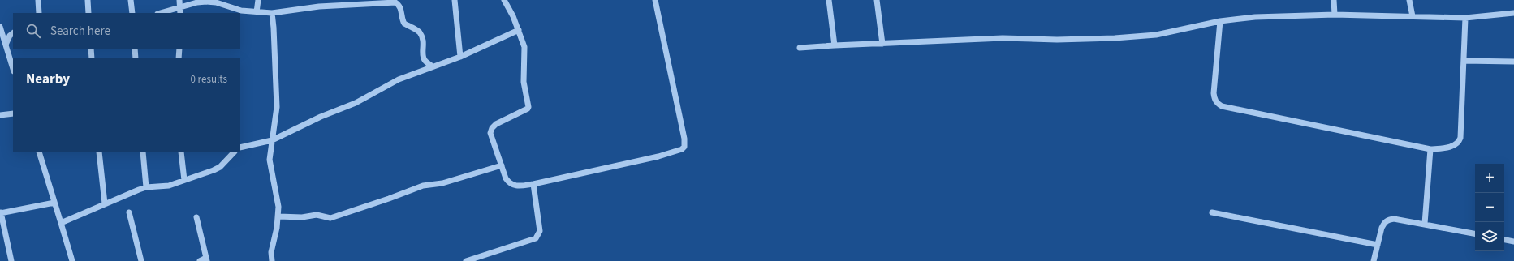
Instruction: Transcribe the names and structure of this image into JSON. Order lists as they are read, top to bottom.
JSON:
{
  "page": {
    "search": "Search here",
    "heading": ["Nearby", "0 results"],
    "map_buttons": ["+", "−"]
  }
}
